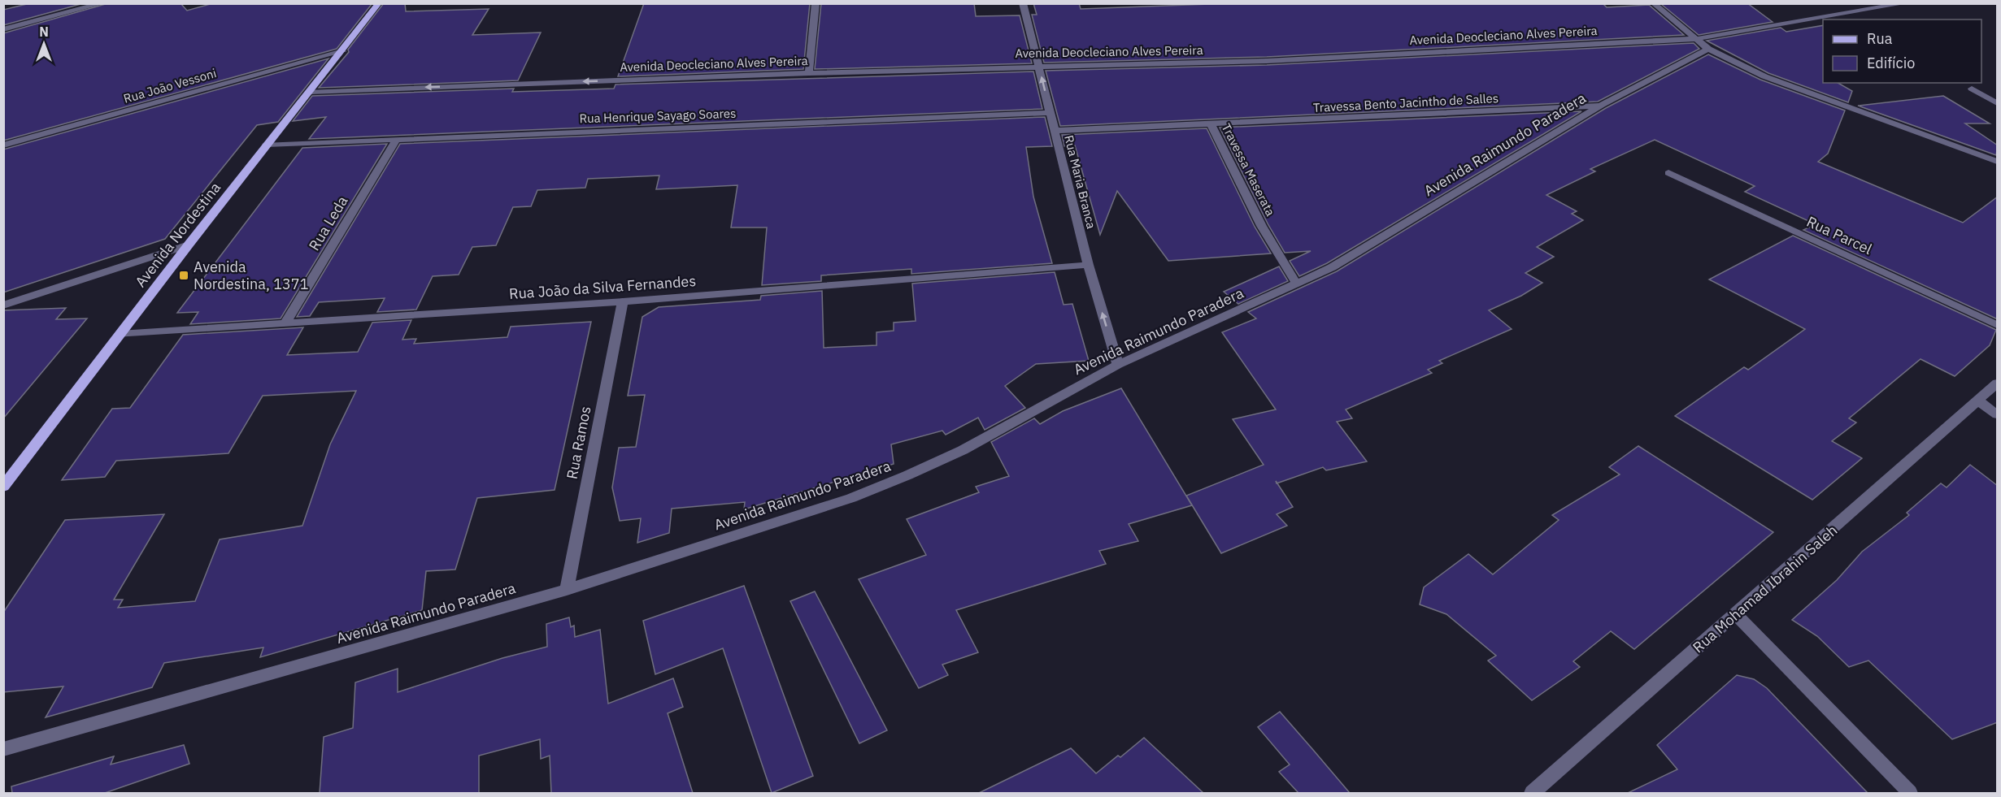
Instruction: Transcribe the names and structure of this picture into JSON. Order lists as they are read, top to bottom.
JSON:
{
  "streets": {
    "main road": ["Avenida Nordestina"],
    "street": [
      "Avenida Deocleciano Alves Pereira",
      "Rua João Vessoni",
      "Travessa Bento Jacintho de Salles",
      "Rua Henrique Sayago Soares",
      "Avenida Raimundo Paradera",
      "Travessa Maserata",
      "Rua Maria Branca",
      "Rua Leda",
      "Rua Parcel",
      "Rua João da Silva Fernandes",
      "Rua Ramos",
      "Rua Mohamad Ibrahin Saleh"
    ]
  },
  "crossings": [
    ["Avenida Deocleciano Alves Pereira", "Rua Maria Branca"],
    ["Avenida Deocleciano Alves Pereira", "Avenida Nordestina"],
    ["Rua João Vessoni", "Avenida Nordestina"],
    ["Travessa Bento Jacintho de Salles", "Avenida Raimundo Paradera"],
    ["Travessa Bento Jacintho de Salles", "Travessa Maserata"],
    ["Rua Henrique Sayago Soares", "Rua Maria Branca"],
    ["Rua Henrique Sayago Soares", "Rua Leda"],
    ["Rua Henrique Sayago Soares", "Avenida Nordestina"],
    ["Avenida Raimundo Paradera", "Travessa Maserata"],
    ["Avenida Raimundo Paradera", "Rua Maria Branca"],
    ["Avenida Raimundo Paradera", "Rua Ramos"],
    ["Travessa Maserata", "Rua Maria Branca"],
    ["Rua Maria Branca", "Rua João da Silva Fernandes"],
    ["Rua Leda", "Rua João da Silva Fernandes"],
    ["Avenida Nordestina", "Rua João da Silva Fernandes"],
    ["Rua João da Silva Fernandes", "Rua Ramos"]
  ],
  "one_way": ["Rua Maria Branca"],
  "places": {
    "transit": ["Avenida Nordestina, 1371"]
  },
  "legend": ["Rua", "Edifício"],
  "north": "top"
}
